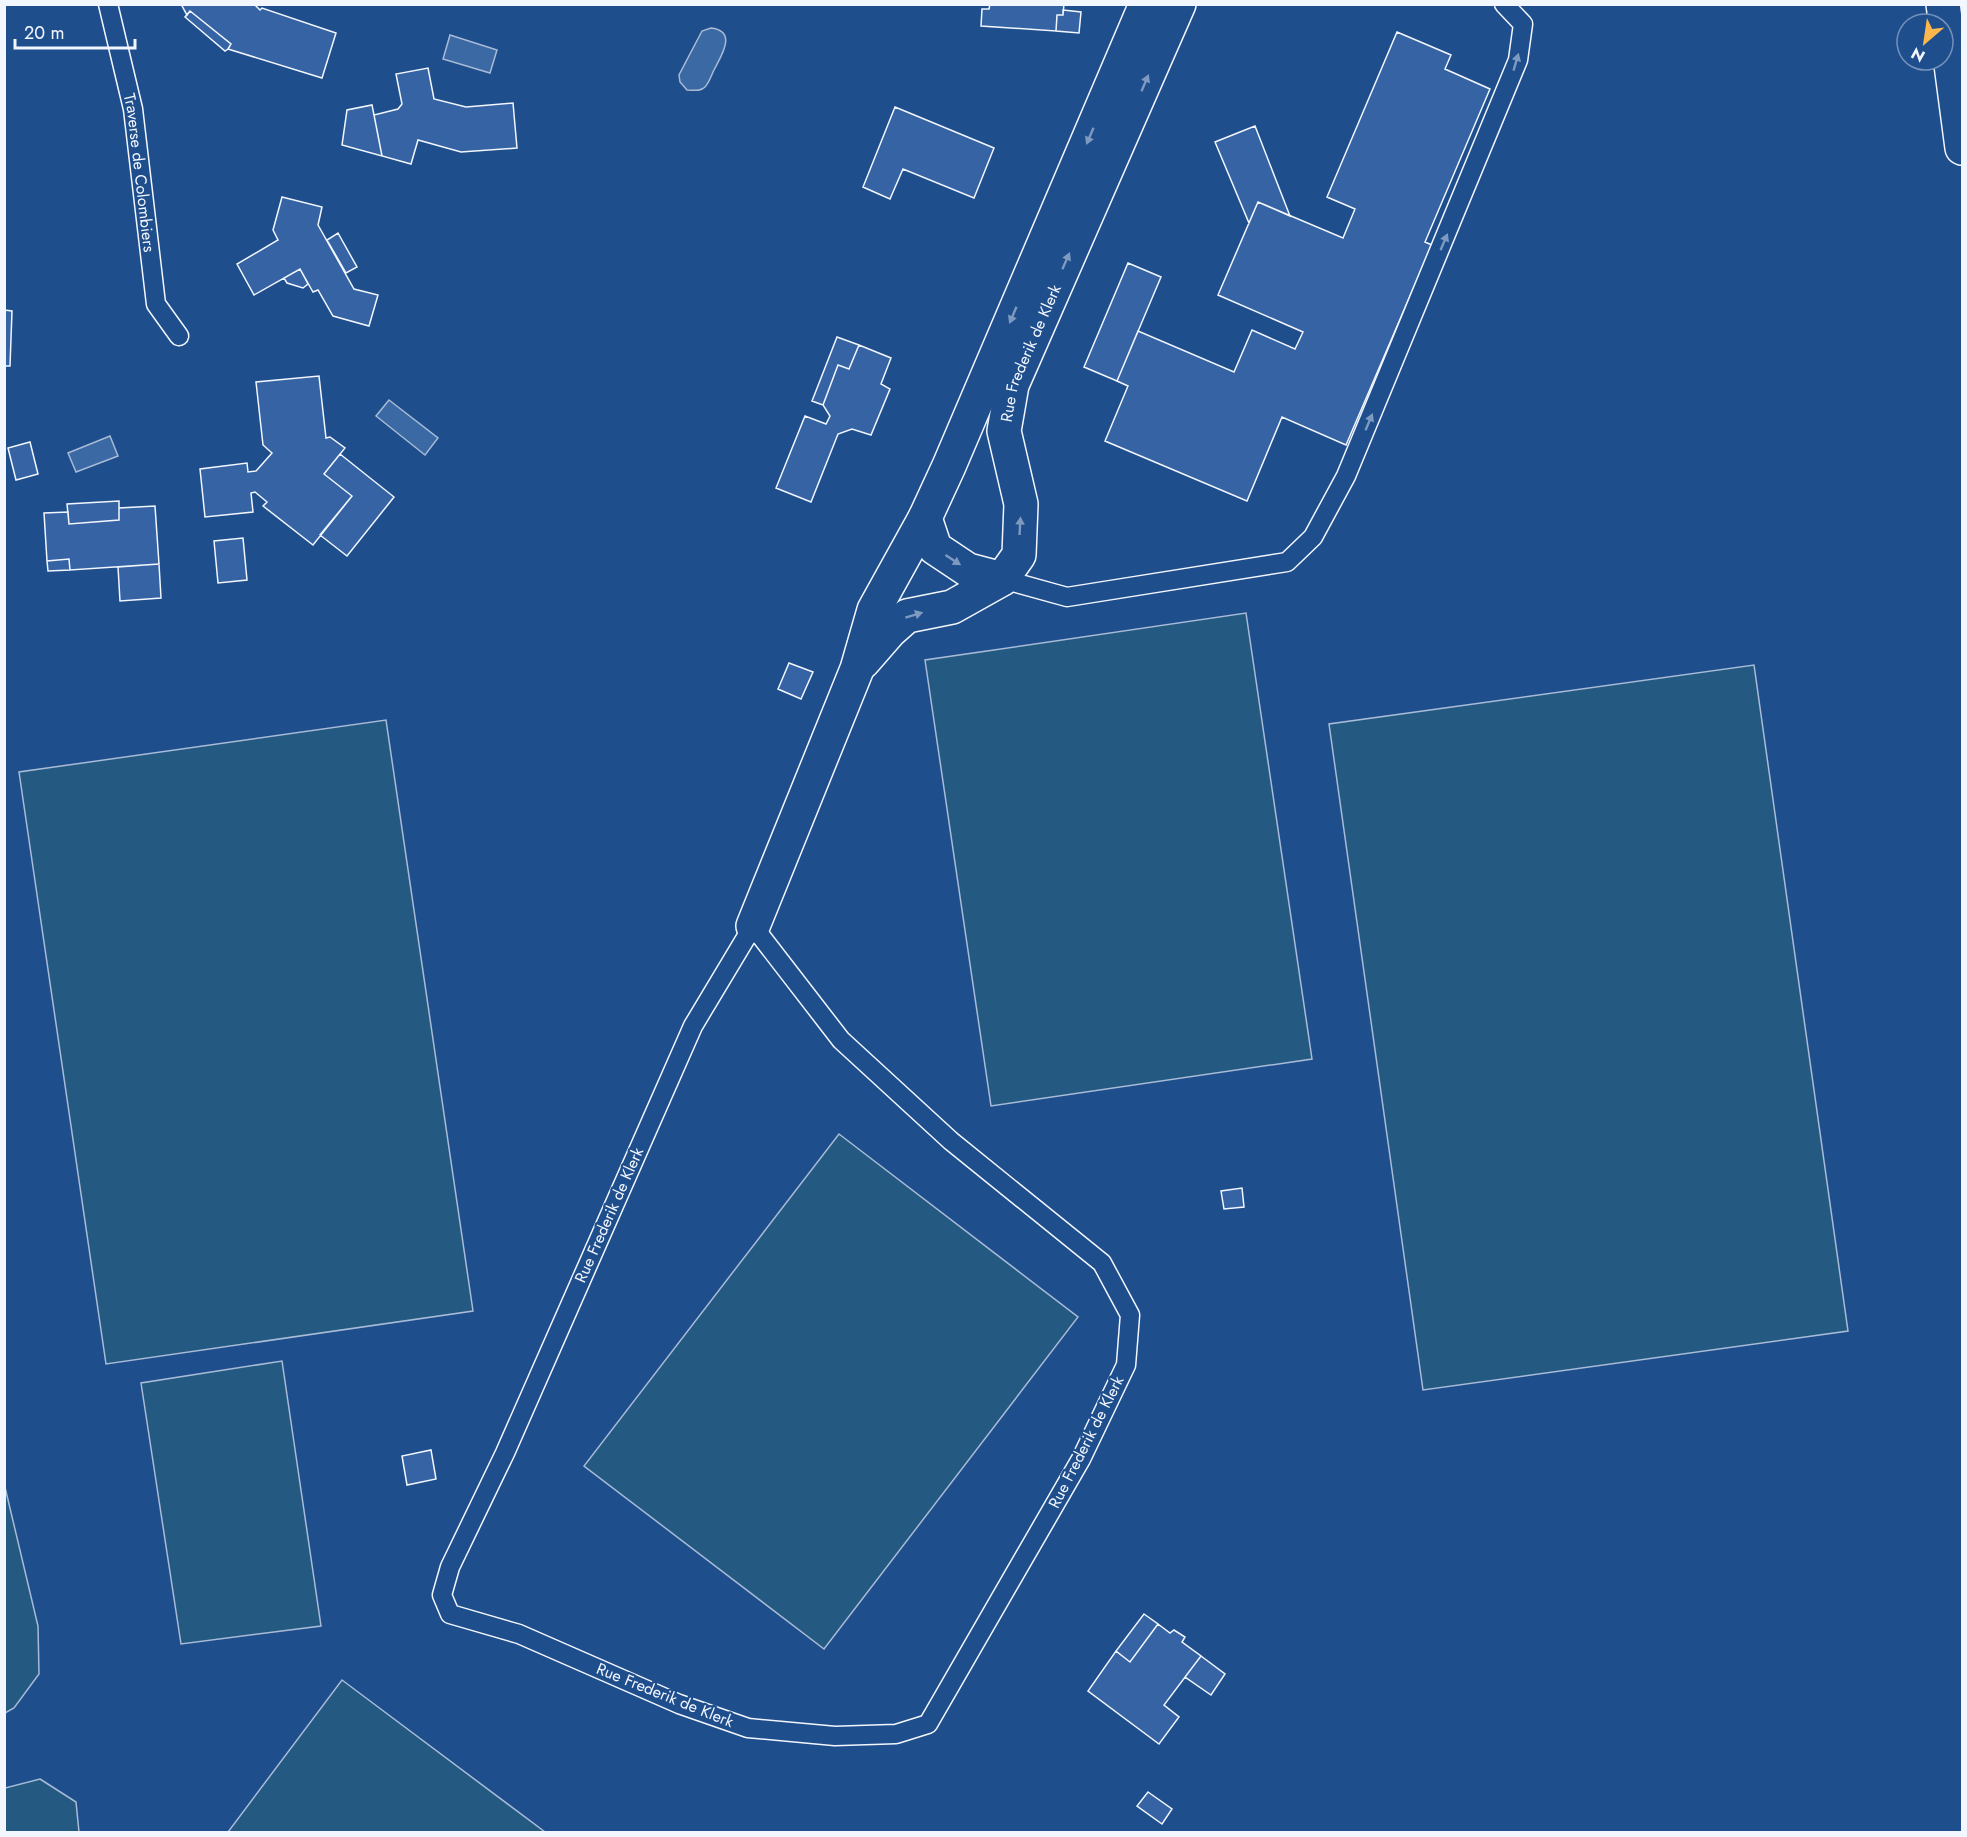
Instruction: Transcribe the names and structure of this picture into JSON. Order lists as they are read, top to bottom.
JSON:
{
  "streets": {
    "main road": ["Rue Frederik de Klerk"],
    "lane": ["Traverse de Colombiers"]
  },
  "scale_bar": "20 m",
  "north": "bottom left"
}
